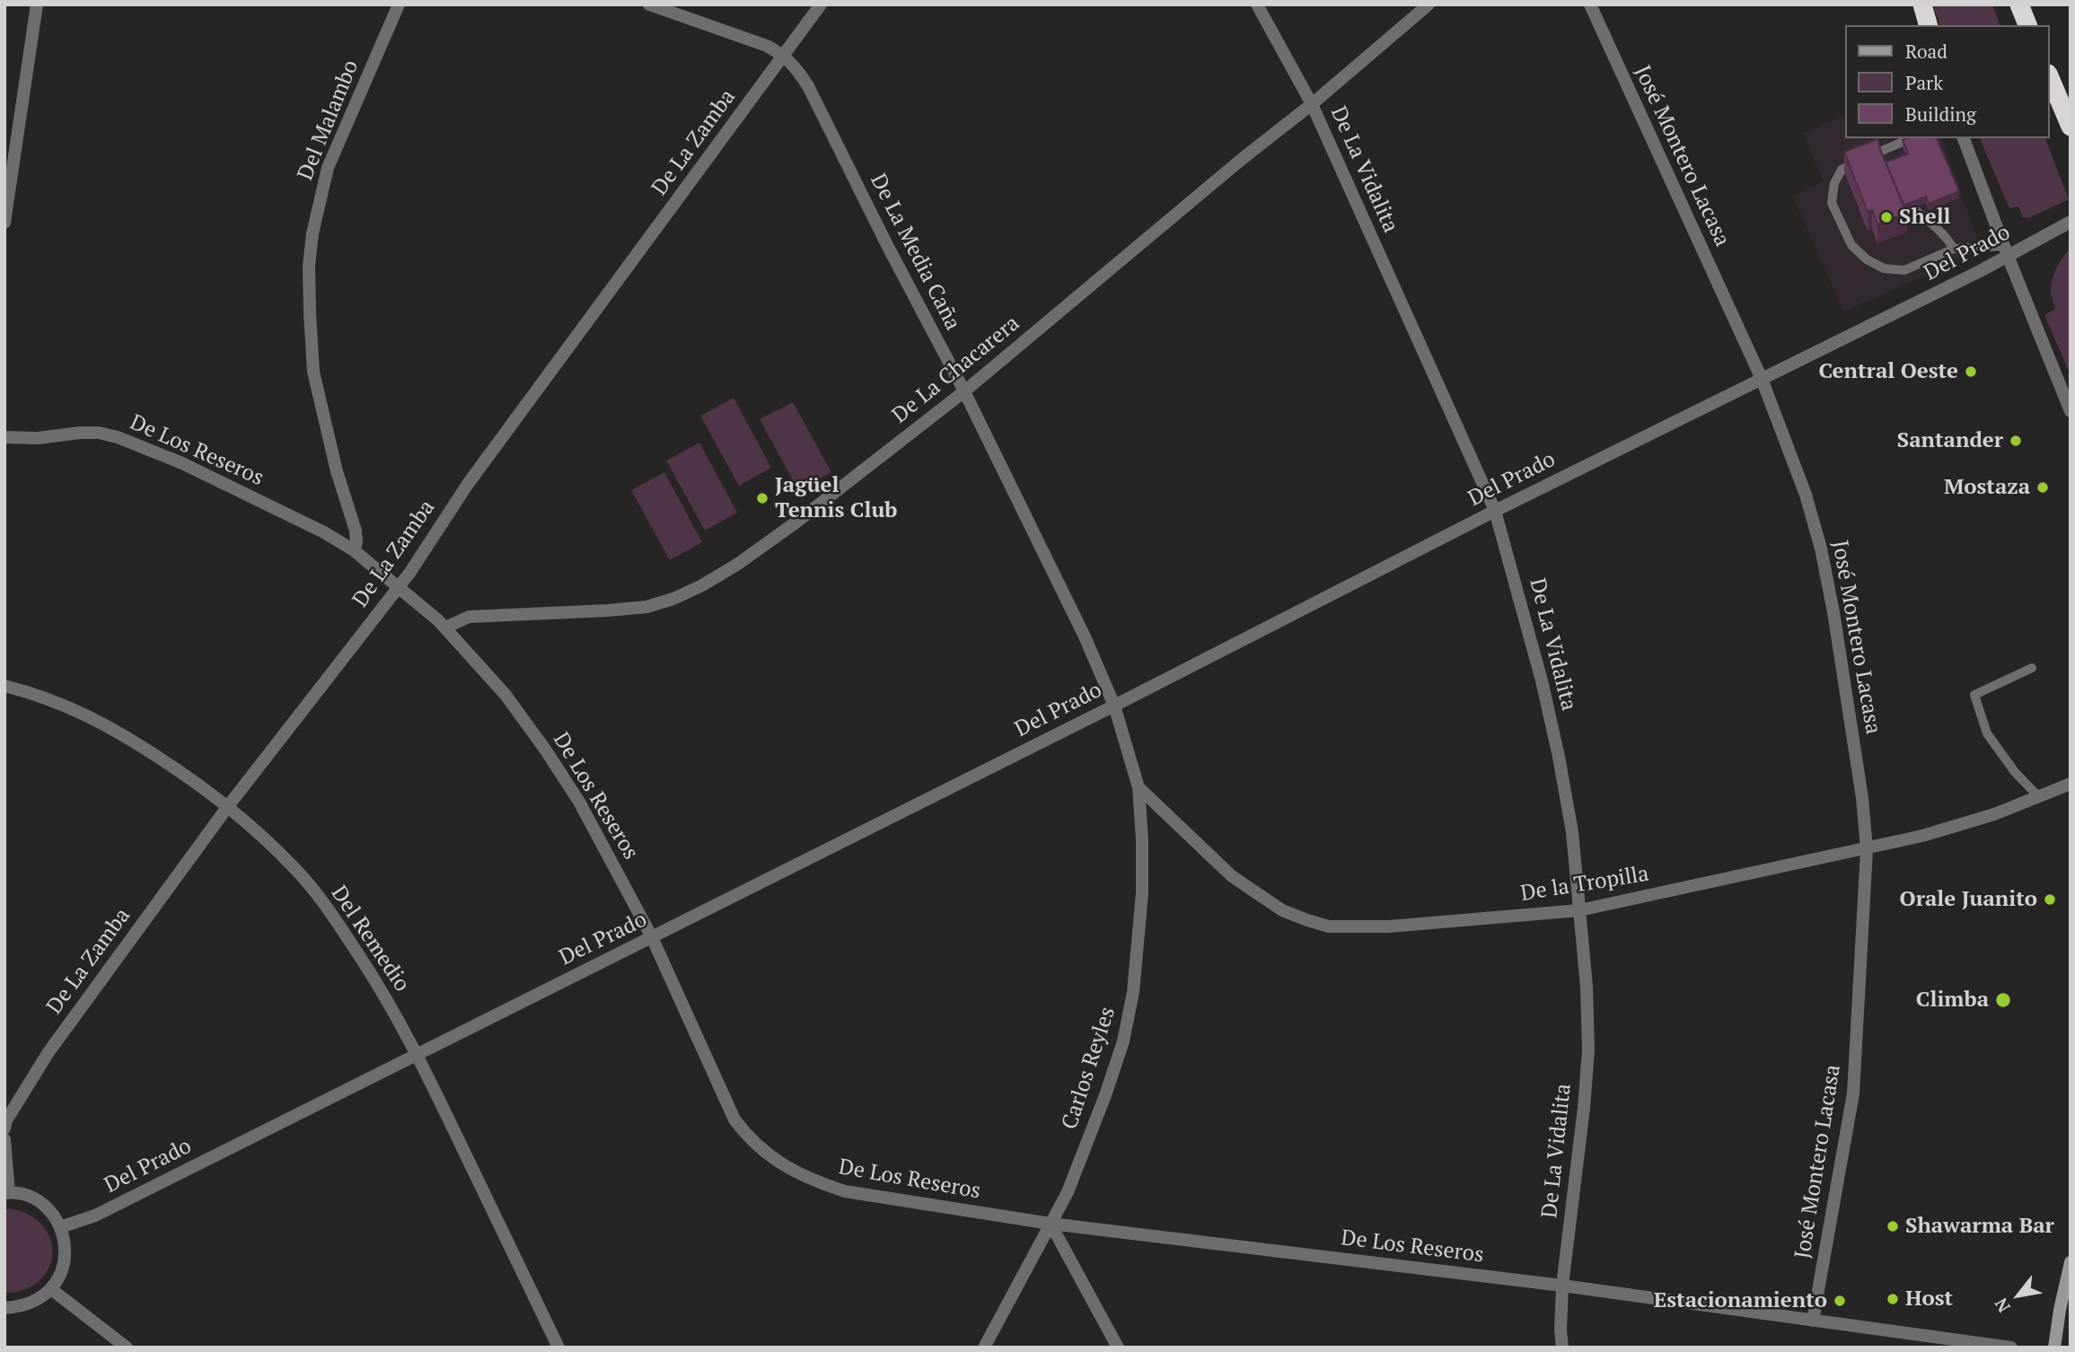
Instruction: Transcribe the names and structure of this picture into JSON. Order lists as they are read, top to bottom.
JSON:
{
  "streets": {
    "street": [
      "Del Malambo",
      "De La Zamba",
      "José Montero Lacasa",
      "De La Vidalita",
      "De La Media Caña",
      "Del Prado",
      "De La Chacarera",
      "De Los Reseros",
      "De la Tropilla",
      "Del Remedio",
      "Carlos Reyles"
    ]
  },
  "crossings": [
    ["Del Malambo", "De Los Reseros"],
    ["De La Zamba", "De La Media Caña"],
    ["De La Zamba", "De Los Reseros"],
    ["De La Zamba", "Del Remedio"],
    ["José Montero Lacasa", "Del Prado"],
    ["José Montero Lacasa", "De Los Reseros"],
    ["José Montero Lacasa", "De la Tropilla"],
    ["De La Vidalita", "Del Prado"],
    ["De La Vidalita", "De La Chacarera"],
    ["De La Vidalita", "De Los Reseros"],
    ["De La Vidalita", "De la Tropilla"],
    ["De La Media Caña", "Del Prado"],
    ["De La Media Caña", "De La Chacarera"],
    ["De La Media Caña", "Carlos Reyles"],
    ["Del Prado", "De Los Reseros"],
    ["Del Prado", "Del Remedio"],
    ["Del Prado", "Carlos Reyles"],
    ["De La Chacarera", "De Los Reseros"],
    ["De Los Reseros", "Carlos Reyles"],
    ["De la Tropilla", "Carlos Reyles"]
  ],
  "places": [
    "Shell",
    "Central Oeste",
    "Santander",
    "Mostaza",
    "Jagüel Tennis Club",
    "Orale Juanito",
    "Climba",
    "Shawarma Bar",
    "Host",
    "Estacionamiento"
  ],
  "legend": ["Road", "Park", "Building"],
  "north": "bottom left"
}
